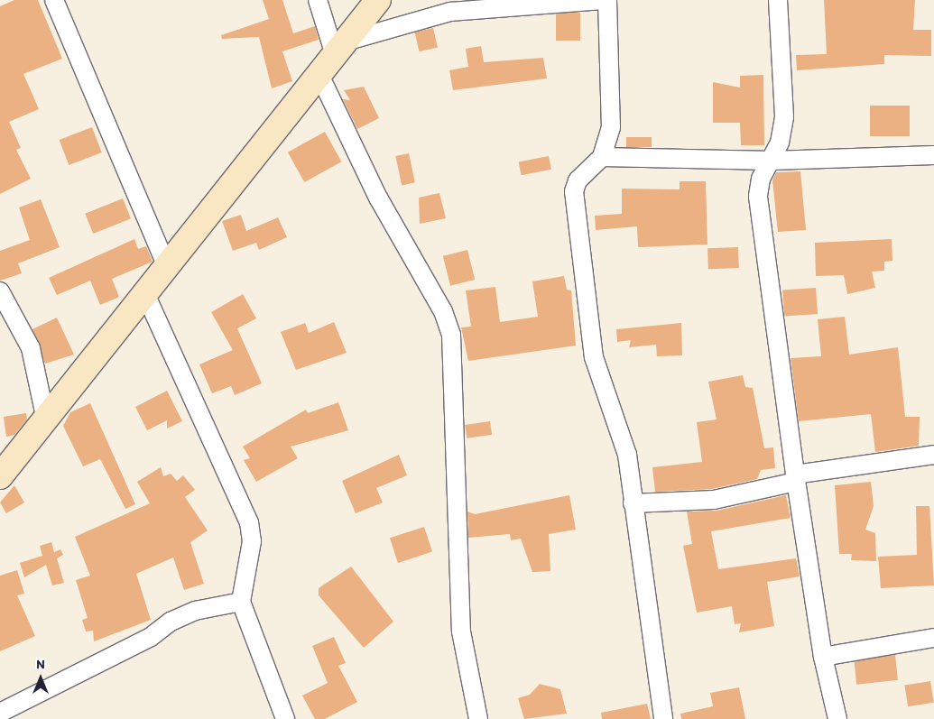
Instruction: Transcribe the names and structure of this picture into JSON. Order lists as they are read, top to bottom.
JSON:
{
  "north": "top"
}
